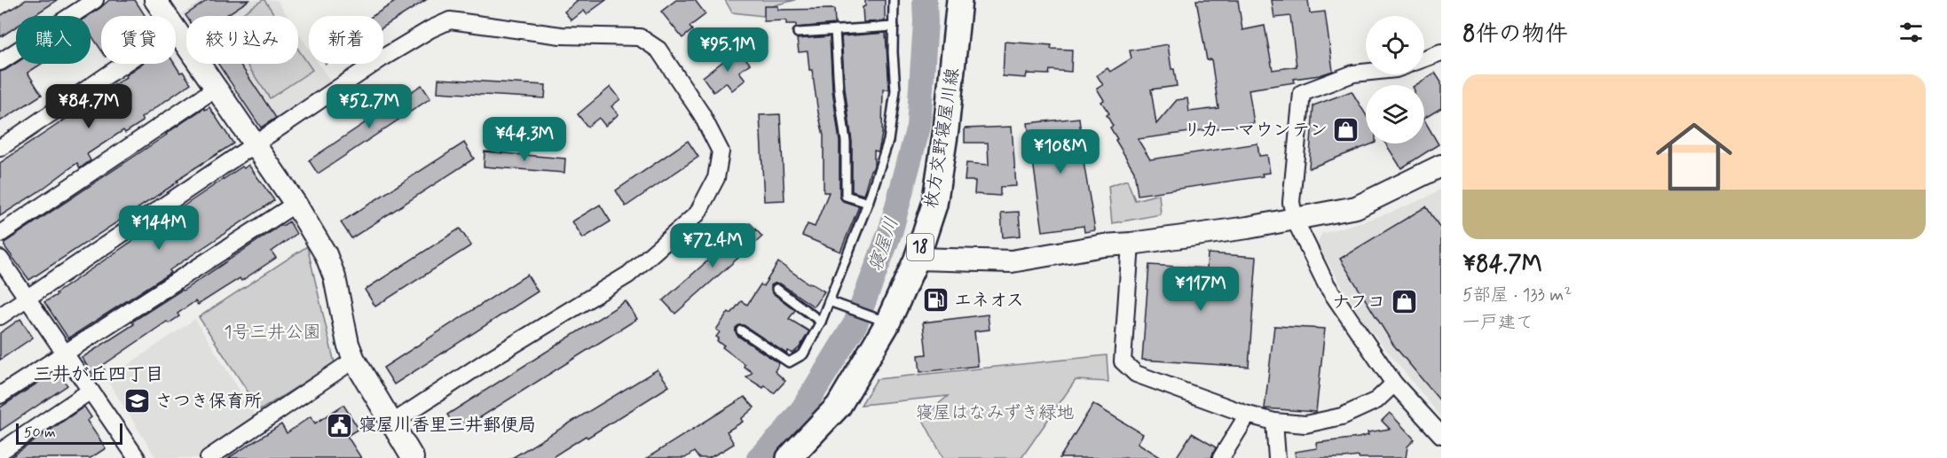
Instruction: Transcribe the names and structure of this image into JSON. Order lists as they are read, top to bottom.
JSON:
{
  "streets": {
    "main road": ["枚方交野寝屋川線", "18"]
  },
  "districts": ["三井が丘四丁目"],
  "water": ["寝屋川"],
  "parks": ["1号三井公園", "寝屋はなみずき緑地"],
  "places": {
    "shop": ["リカーマウンテン", "ナフコ"],
    "fuel station": ["エネオス"],
    "school or university": ["さつき保育所"],
    "public building": ["寝屋川香里三井郵便局"]
  },
  "scale_bar": "50 m",
  "page": {
    "heading": "8件の物件",
    "chip": [
      "購入",
      "賃貸",
      "絞り込み",
      "新着"
    ],
    "price": [
      "¥95.1M",
      "¥84.7M",
      "¥52.7M",
      "¥44.3M",
      "¥108M",
      "¥144M",
      "¥72.4M",
      "¥117M"
    ],
    "list": [
      {
        "name": "¥84.7M",
        "note": "5部屋 · 133 m² · 一戸建て"
      }
    ],
    "scale": "50 m"
  }
}
